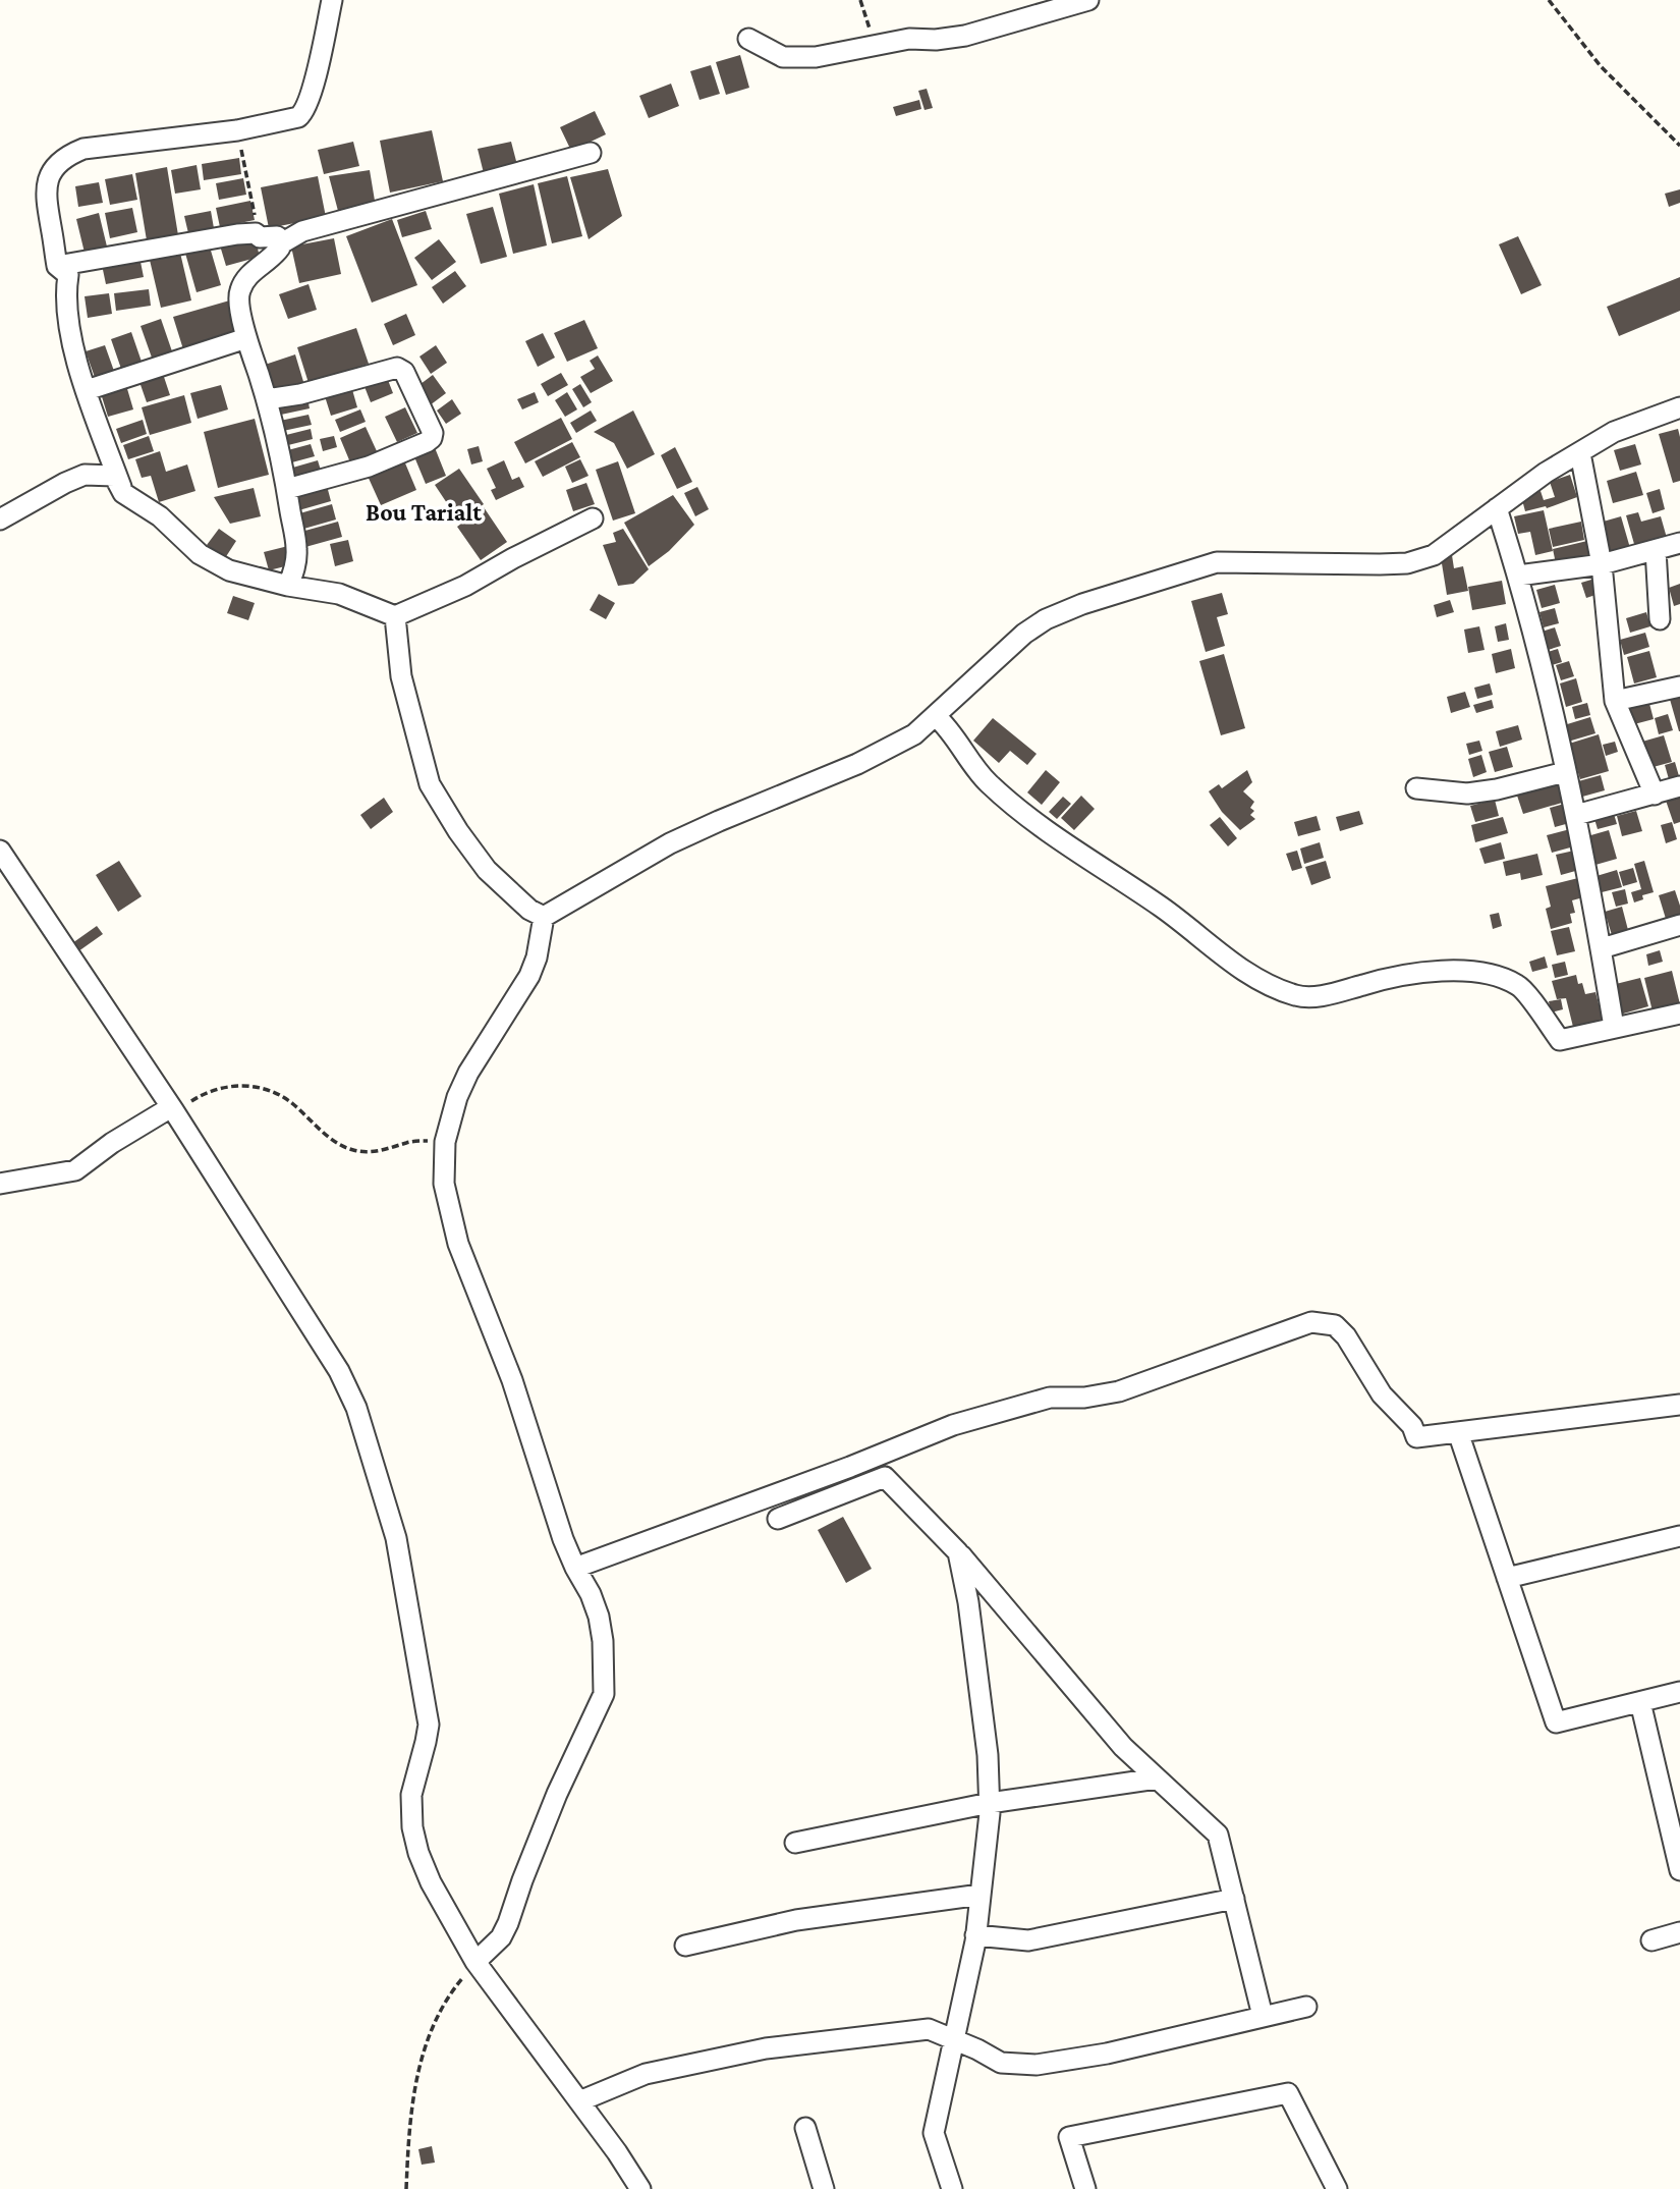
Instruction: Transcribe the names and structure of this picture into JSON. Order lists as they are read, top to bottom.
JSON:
{
  "districts": ["Bou Tarialt"]
}
